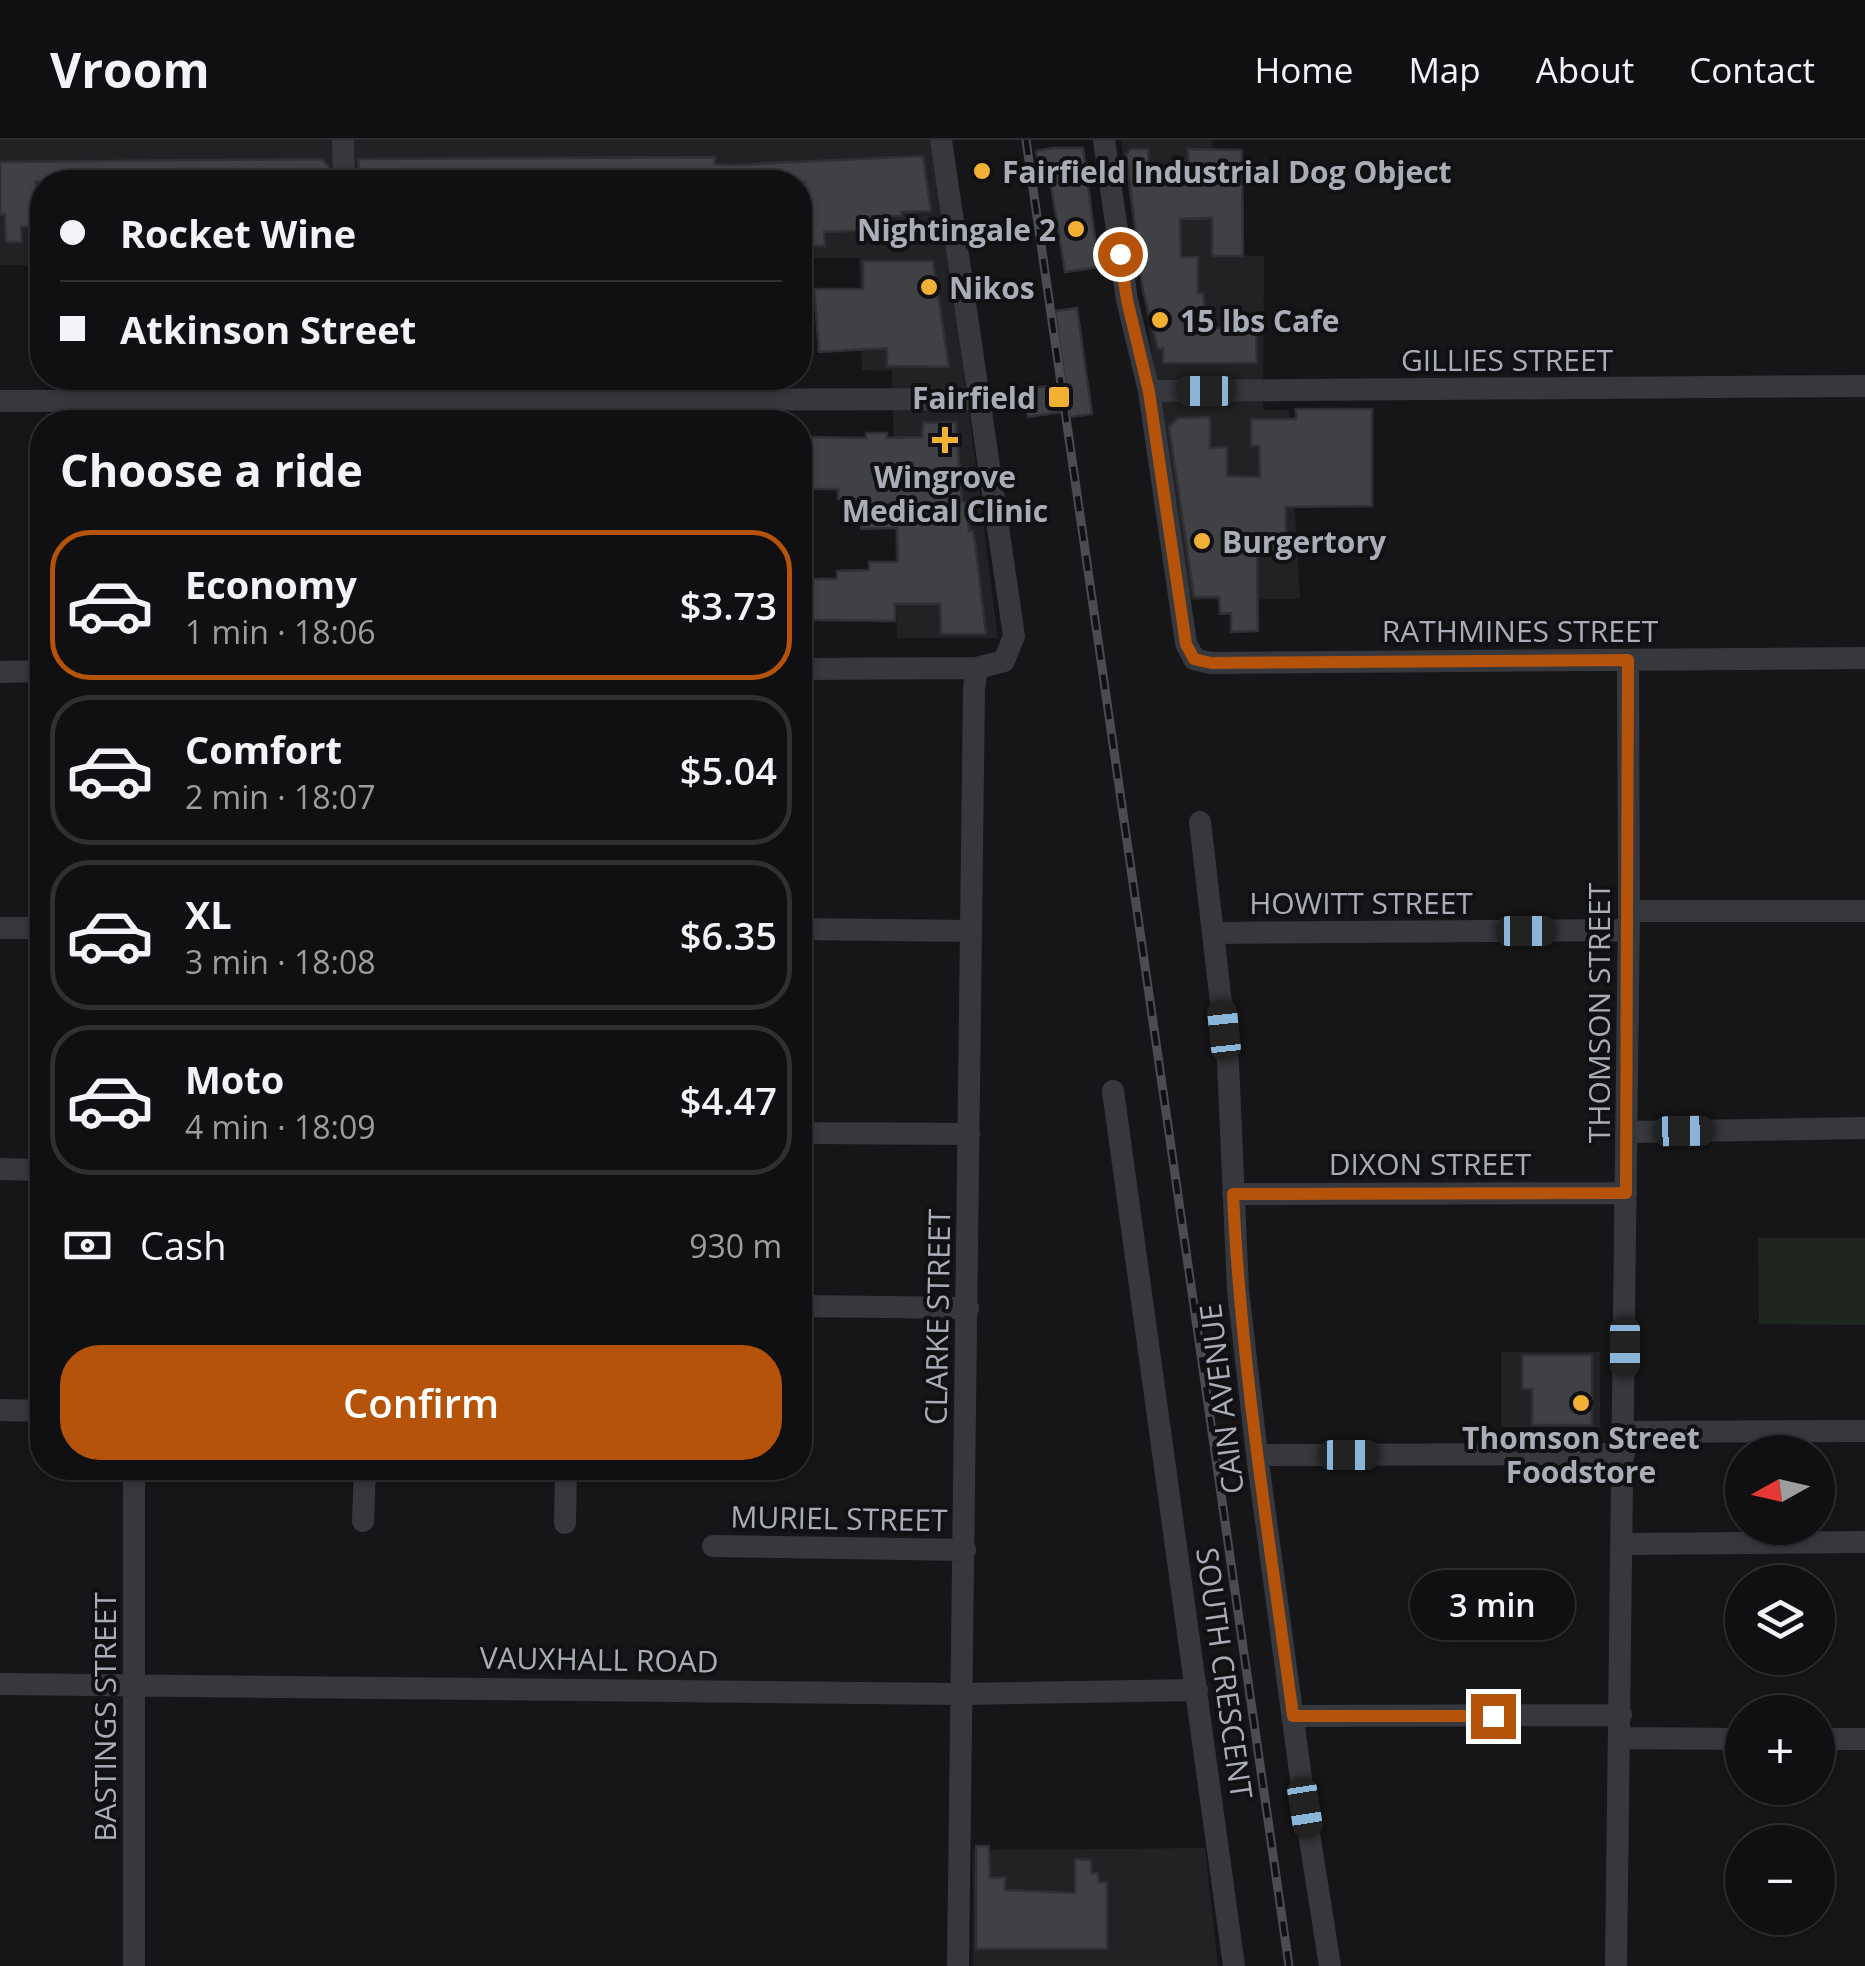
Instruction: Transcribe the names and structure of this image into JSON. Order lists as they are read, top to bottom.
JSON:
{
  "streets": {
    "street": [
      "GILLIES STREET",
      "RATHMINES STREET",
      "HOWITT STREET",
      "THOMSON STREET",
      "DIXON STREET",
      "CLARKE STREET",
      "CAIN AVENUE",
      "MURIEL STREET",
      "VAUXHALL ROAD",
      "SOUTH CRESCENT",
      "BASTINGS STREET"
    ]
  },
  "crossings": [
    ["GILLIES STREET", "RATHMINES STREET"],
    ["RATHMINES STREET", "THOMSON STREET"],
    ["HOWITT STREET", "THOMSON STREET"],
    ["HOWITT STREET", "CAIN AVENUE"],
    ["THOMSON STREET", "DIXON STREET"],
    ["DIXON STREET", "CAIN AVENUE"],
    ["CLARKE STREET", "MURIEL STREET"],
    ["CLARKE STREET", "VAUXHALL ROAD"],
    ["VAUXHALL ROAD", "SOUTH CRESCENT"],
    ["VAUXHALL ROAD", "BASTINGS STREET"]
  ],
  "places": {
    "other": [
      "Fairfield Industrial Dog Object",
      "Nightingale 2",
      "Nikos",
      "15 lbs Cafe",
      "Burgertory",
      "Thomson Street Foodstore"
    ],
    "transit": ["Fairfield"],
    "health": ["Wingrove Medical Clinic"]
  },
  "north": "left",
  "page": {
    "header": "Vroom",
    "nav": [
      "Home",
      "Map",
      "About",
      "Contact"
    ],
    "banner": ["Rocket Wine", "Atkinson Street"],
    "heading": "Choose a ride",
    "list": [
      {
        "name": "Economy",
        "note": "1 min · 18:06",
        "value": "$3.73"
      },
      {
        "name": "Comfort",
        "note": "2 min · 18:07",
        "value": "$5.04"
      },
      {
        "name": "XL",
        "note": "3 min · 18:08",
        "value": "$6.35"
      },
      {
        "name": "Moto",
        "note": "4 min · 18:09",
        "value": "$4.47"
      }
    ],
    "pay": ["Cash", "930 m"],
    "buttons": "Confirm",
    "map_buttons": ["+", "−"],
    "bubble": "3 min"
  }
}
